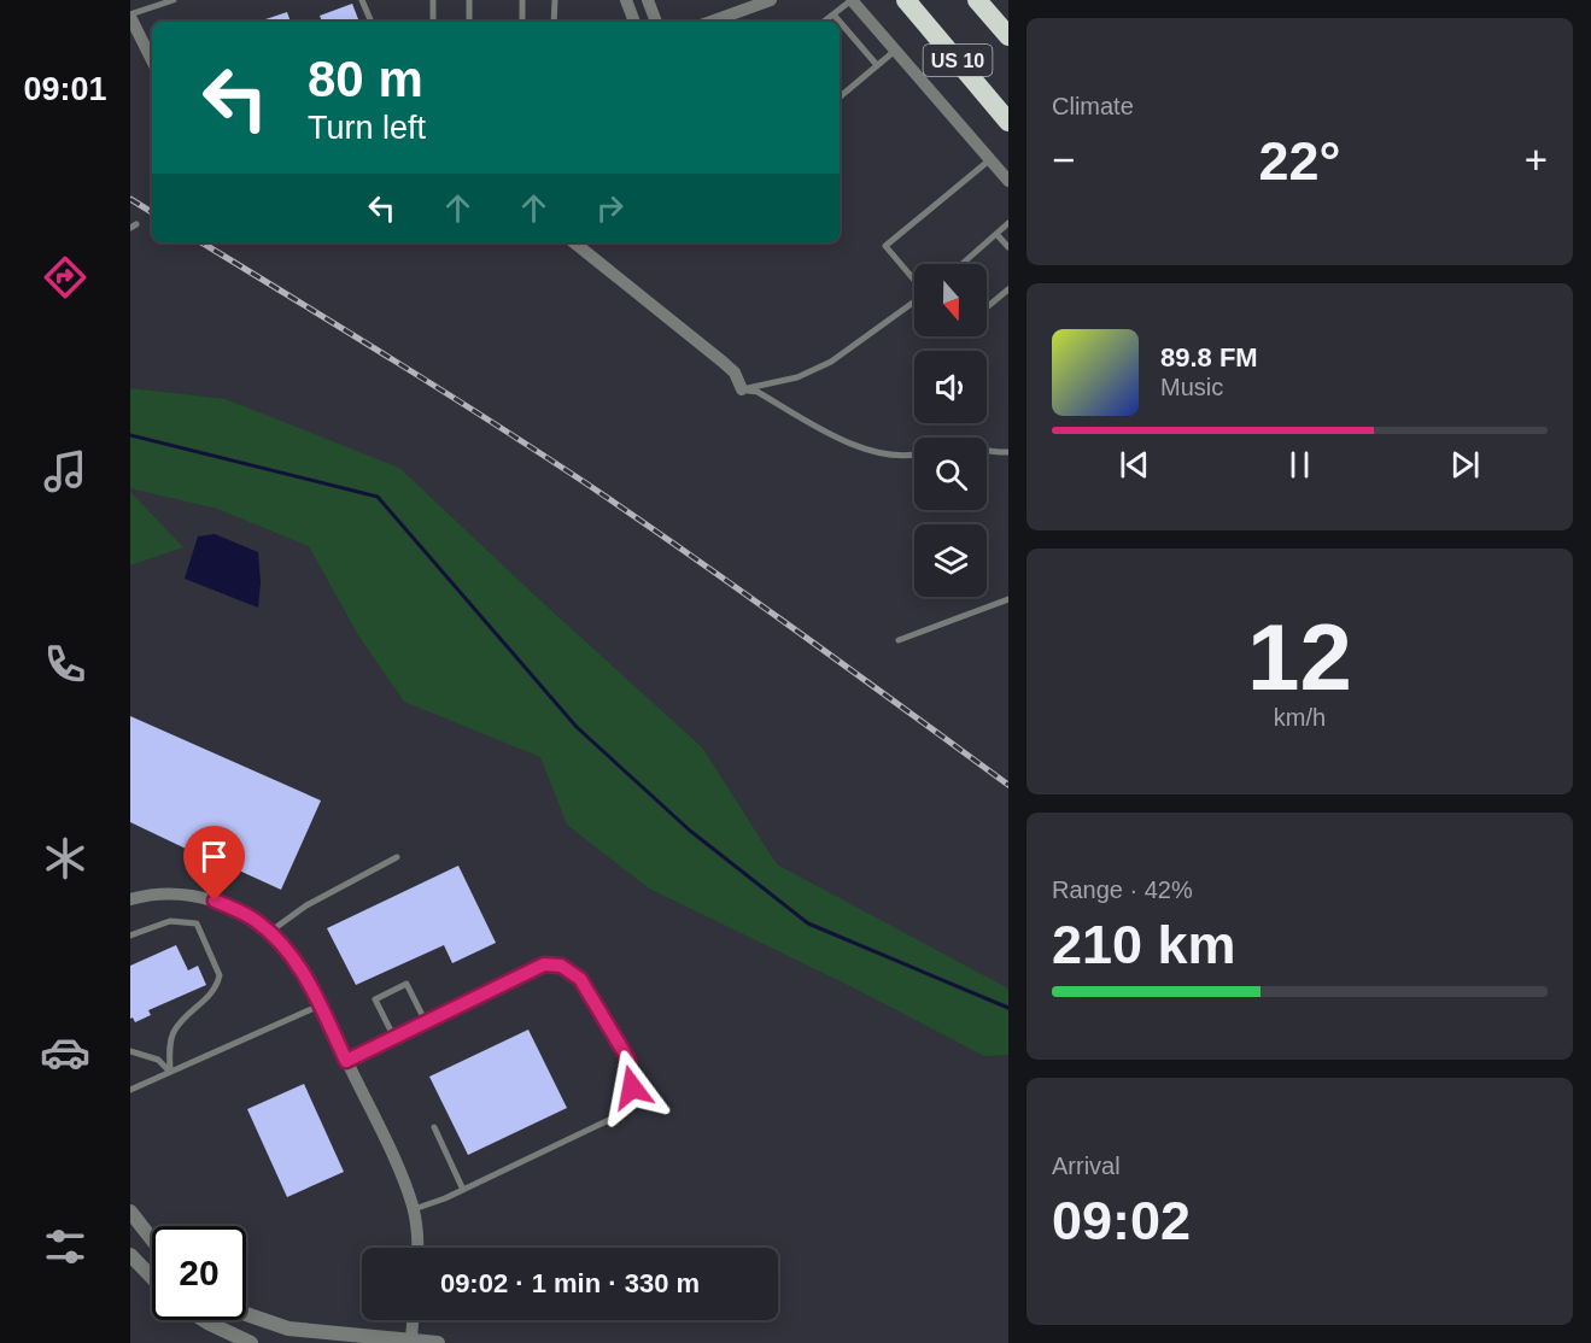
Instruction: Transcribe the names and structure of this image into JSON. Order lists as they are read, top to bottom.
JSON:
{
  "streets": {
    "highway": ["US 10"]
  },
  "north": "bottom",
  "page": {
    "tabs": "09:01",
    "tile": [
      "Climate",
      ["12", "km/h"],
      ["Range · 42%", "210 km"],
      ["Arrival", "09:02"]
    ],
    "turn": ["80 m", "Turn left"],
    "heat": ["−", "22°", "+"],
    "song": ["89.8 FM", "Music"],
    "limit": "20",
    "trip": "09:02 · 1 min · 330 m"
  }
}
